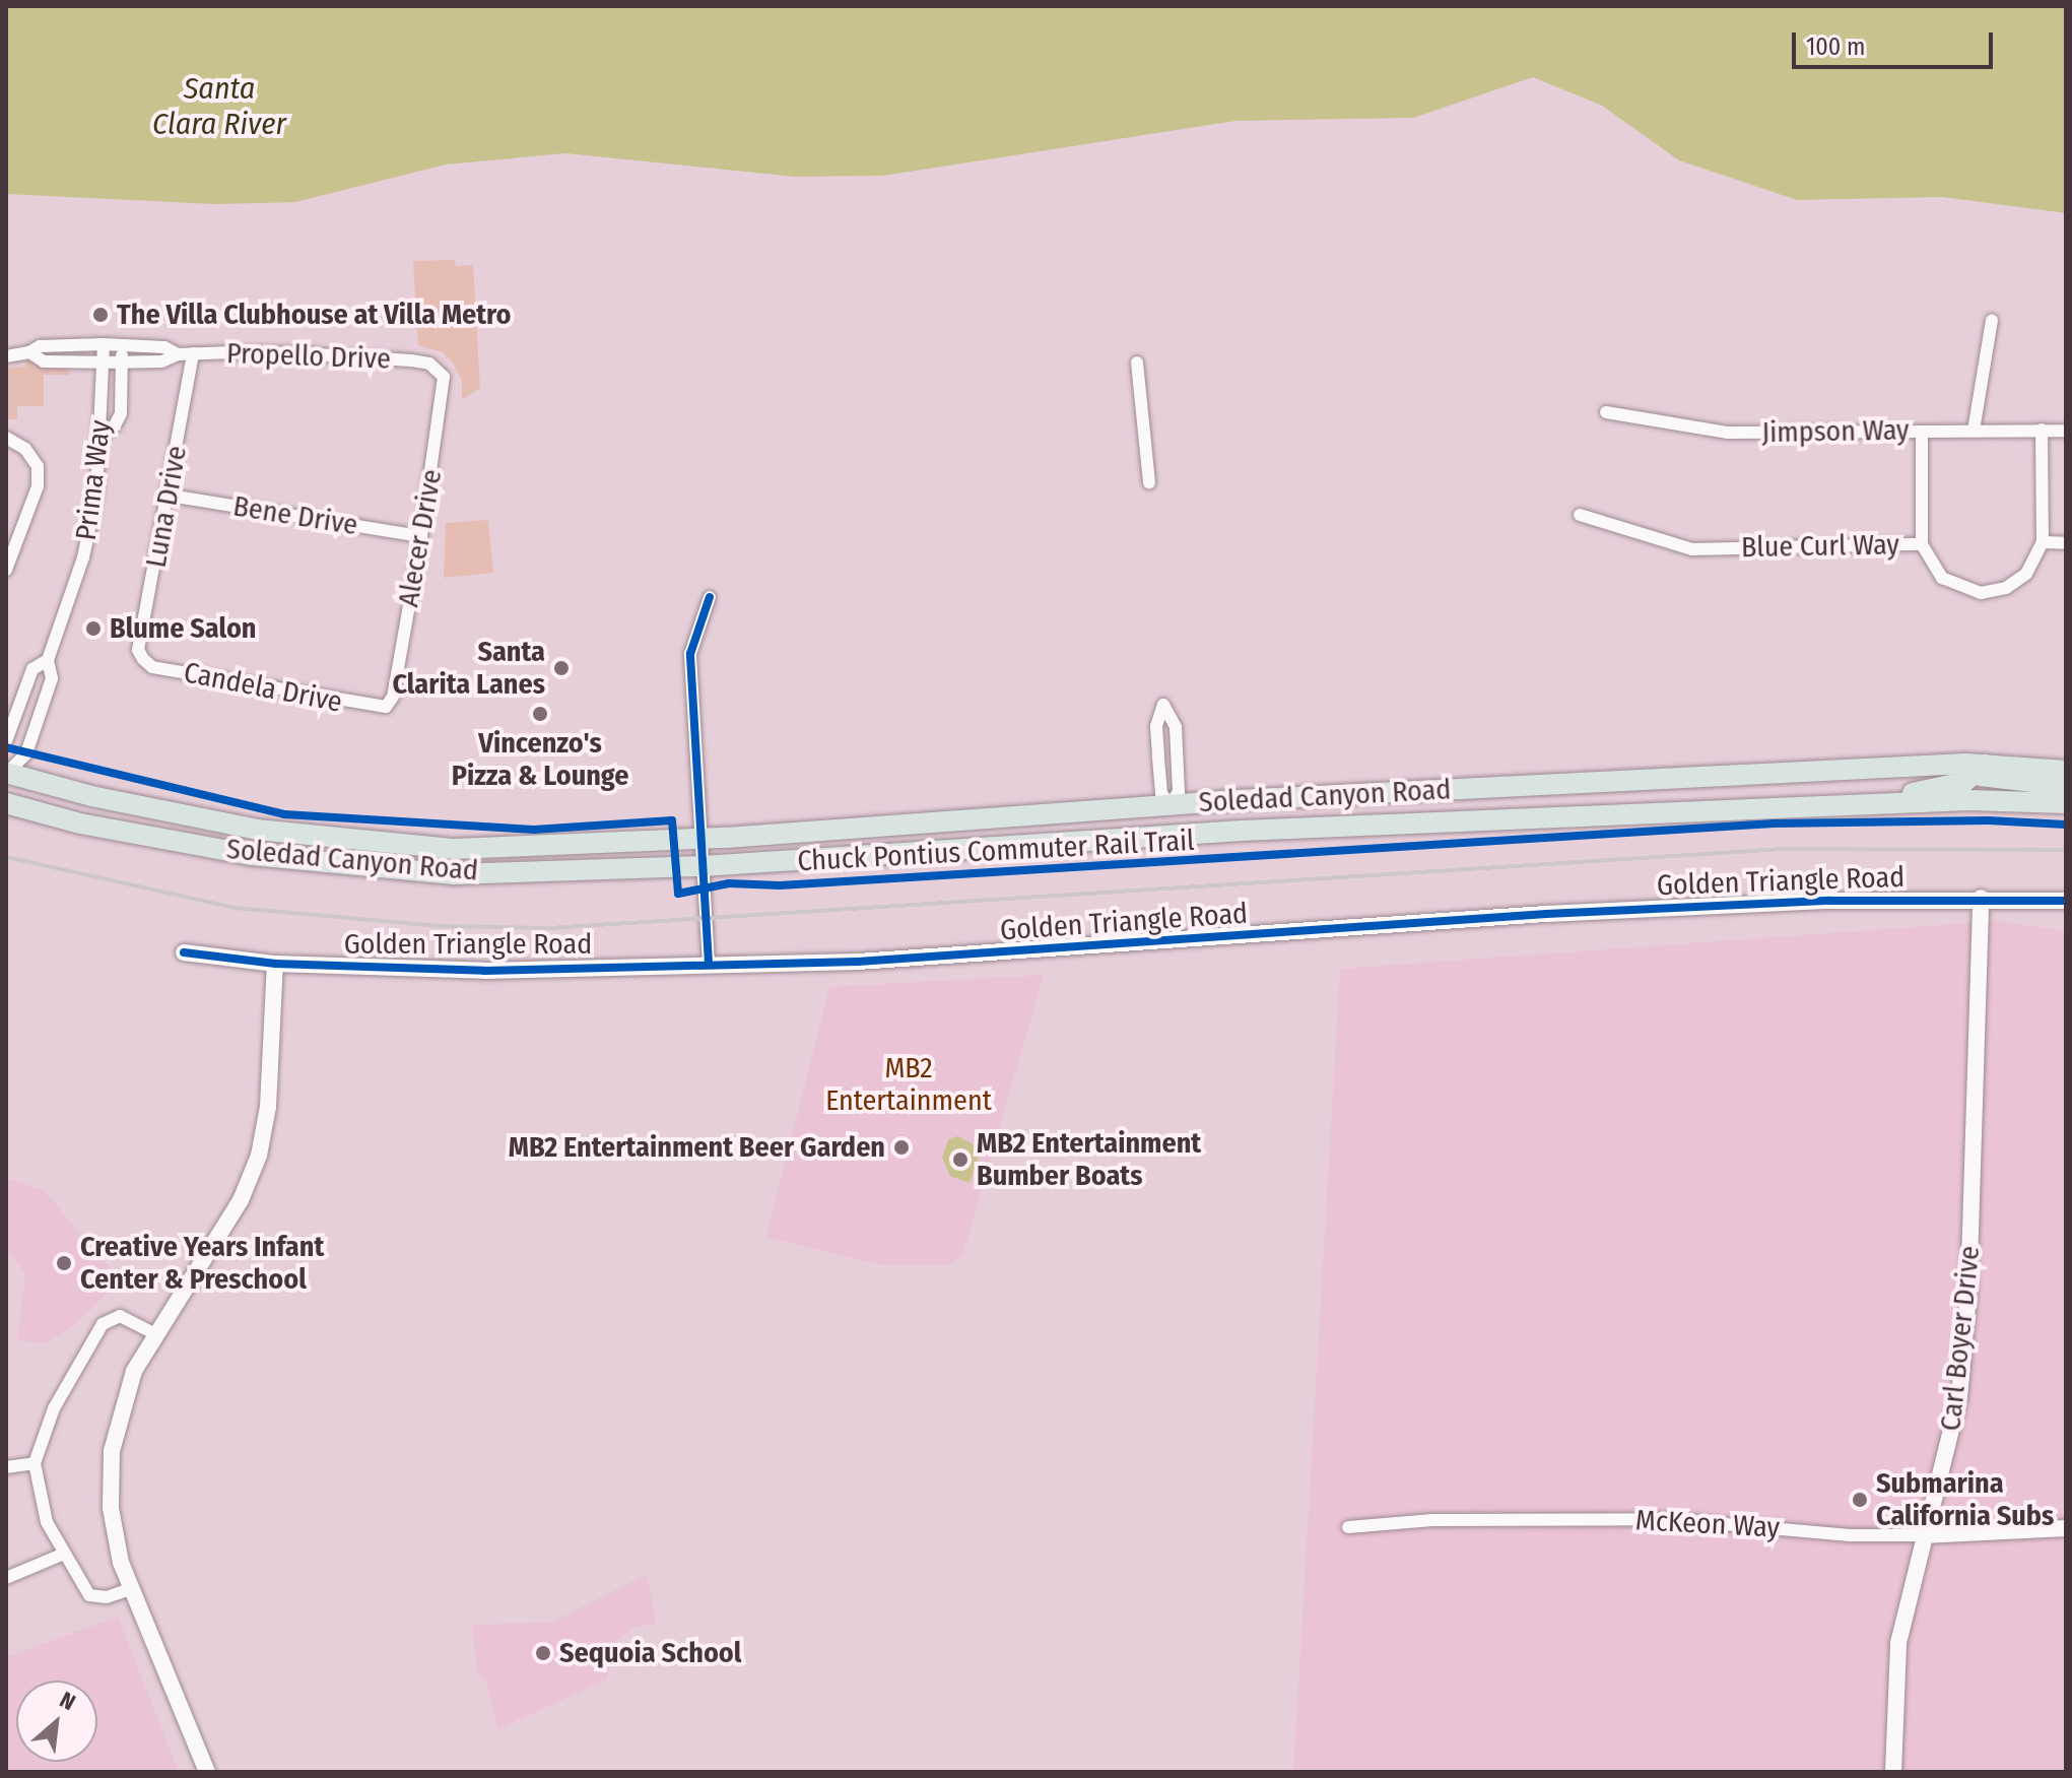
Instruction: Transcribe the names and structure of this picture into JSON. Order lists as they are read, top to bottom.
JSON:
{
  "streets": {
    "main road": ["Soledad Canyon Road"],
    "street": [
      "Propello Drive",
      "Jimpson Way",
      "Prima Way",
      "Luna Drive",
      "Bene Drive",
      "Alecer Drive",
      "Blue Curl Way",
      "Candela Drive",
      "Golden Triangle Road",
      "Carl Boyer Drive",
      "McKeon Way"
    ],
    "cycle path": ["Chuck Pontius Commuter Rail Trail"]
  },
  "crossings": [
    ["Propello Drive", "Prima Way"],
    ["Propello Drive", "Luna Drive"],
    ["Propello Drive", "Alecer Drive"],
    ["Prima Way", "Soledad Canyon Road"],
    ["Luna Drive", "Bene Drive"],
    ["Luna Drive", "Candela Drive"],
    ["Bene Drive", "Alecer Drive"],
    ["Alecer Drive", "Candela Drive"],
    ["Golden Triangle Road", "Carl Boyer Drive"],
    ["Carl Boyer Drive", "McKeon Way"]
  ],
  "water": ["Santa Clara River"],
  "parks": ["MB2 Entertainment"],
  "places": [
    "The Villa Clubhouse at Villa Metro",
    "Blume Salon",
    "Santa Clarita Lanes",
    "Vincenzo's Pizza & Lounge",
    "MB2 Entertainment Beer Garden",
    "MB2 Entertainment Bumber Boats",
    "Creative Years Infant Center & Preschool",
    "Submarina California Subs",
    "Sequoia School"
  ],
  "scale_bar": "100 m",
  "north": "top right"
}
